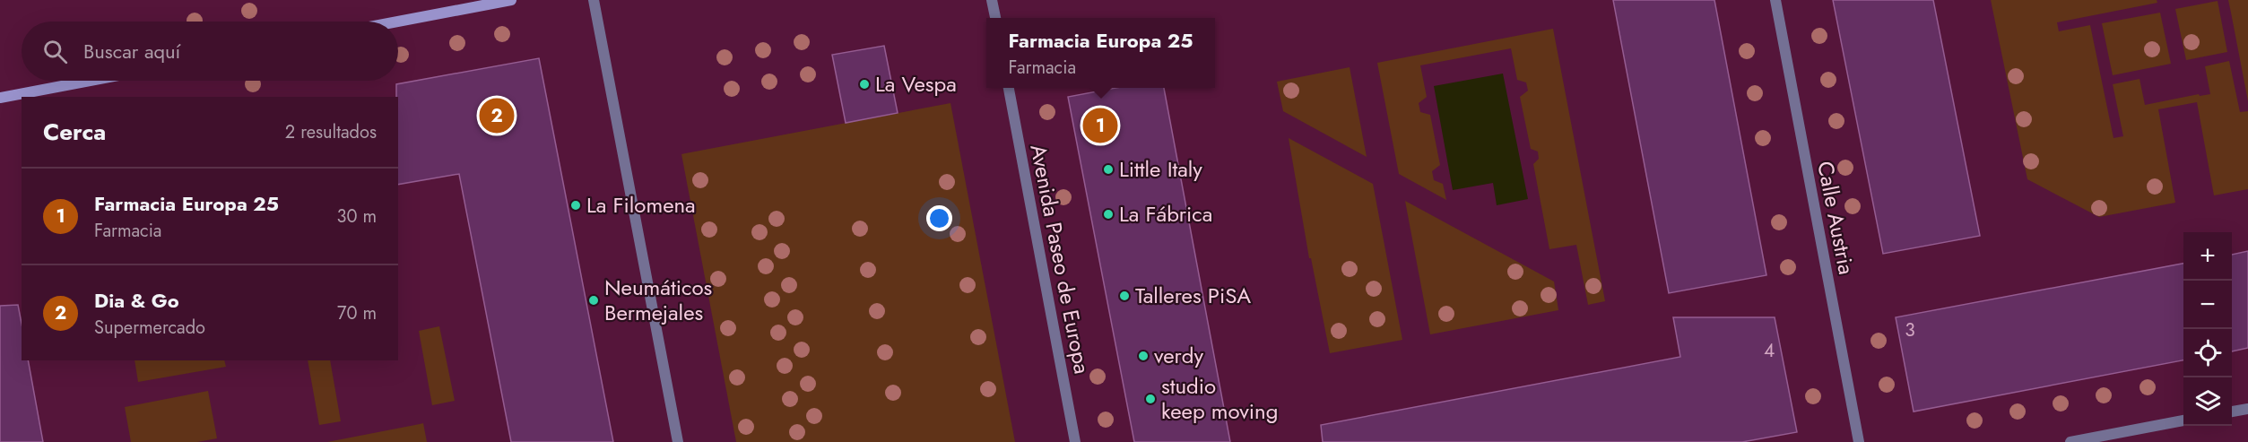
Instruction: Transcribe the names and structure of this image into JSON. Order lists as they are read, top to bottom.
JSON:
{
  "streets": {
    "street": ["Calle Austria", "Avenida Paseo de Europa"]
  },
  "places": [
    "La Vespa",
    "Little Italy",
    "La Filomena",
    "La Fábrica",
    "Talleres PiSA",
    "Neumáticos Bermejales",
    "verdy",
    "studio keep moving"
  ],
  "house_numbers": ["3", "4"],
  "page": {
    "popup": ["Farmacia Europa 25", "Farmacia"],
    "search": "Buscar aquí",
    "pins": ["2", "1"],
    "heading": ["Cerca", "2 resultados"],
    "list": [
      {
        "mark": "1",
        "name": "Farmacia Europa 25",
        "note": "Farmacia",
        "value": "30 m"
      },
      {
        "mark": "2",
        "name": "Dia & Go",
        "note": "Supermercado",
        "value": "70 m"
      }
    ],
    "map_buttons": ["+", "−"]
  }
}
